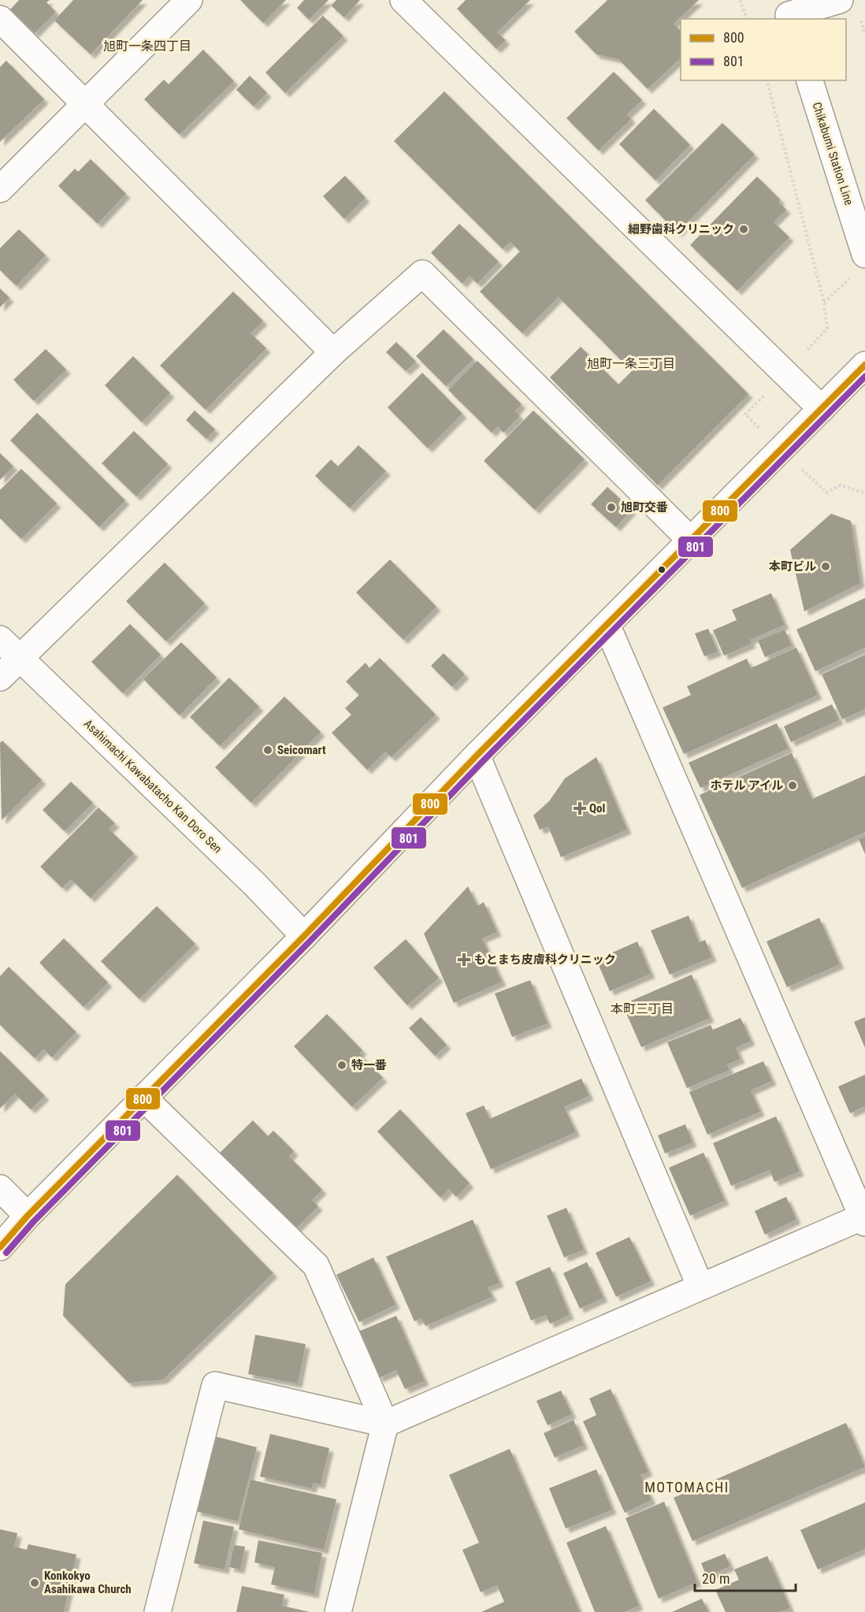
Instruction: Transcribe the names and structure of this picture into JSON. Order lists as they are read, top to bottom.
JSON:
{
  "streets": {
    "street": ["Chikabumi Station Line", "Asahimachi Kawabatacho Kan Doro Sen"]
  },
  "districts": [
    "旭町一条四丁目",
    "旭町一条三丁目",
    "本町三丁目",
    "MOTOMACHI"
  ],
  "places": {
    "other": [
      "細野歯科クリニック",
      "旭町交番",
      "本町ビル",
      "Seicomart",
      "ホテル アイル",
      "特一番",
      "Konkokyo Asahikawa Church"
    ],
    "health": ["Qol", "もとまち皮膚科クリニック"]
  },
  "lines": ["transit line 800", "transit line 801"],
  "legend": ["800", "801"],
  "scale_bar": "20 m"
}
